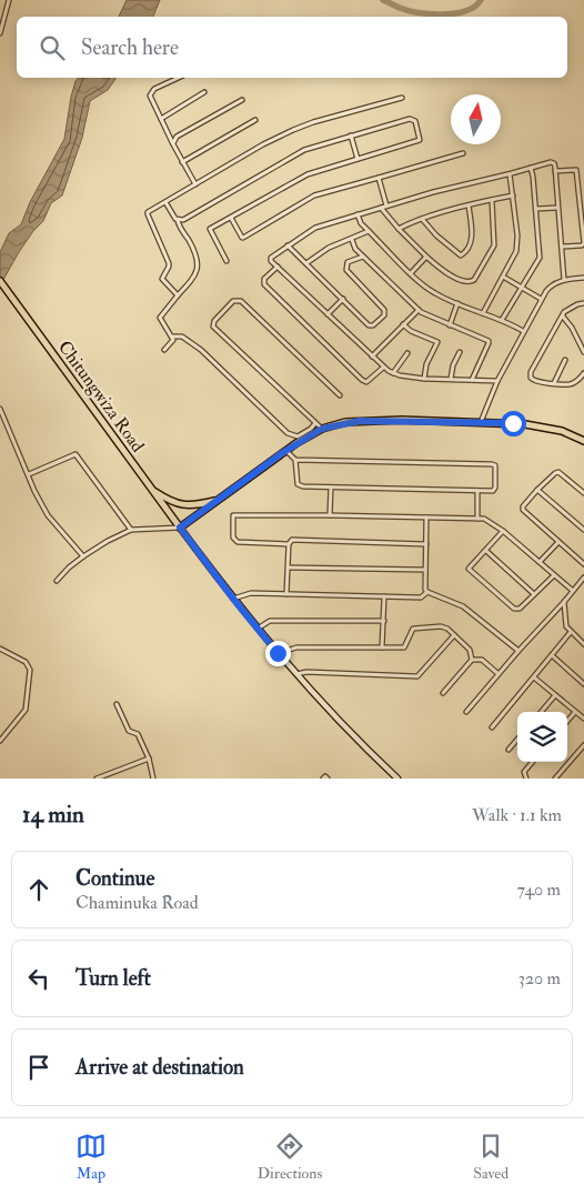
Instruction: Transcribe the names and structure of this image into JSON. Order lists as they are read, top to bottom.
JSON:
{
  "streets": {
    "main road": ["Chitungwiza Road"]
  },
  "north": "top",
  "page": {
    "search": "Search here",
    "heading": ["14 min", "Walk · 1.1 km"],
    "list": [
      ["Continue", "Chaminuka Road", "740 m"],
      ["Turn left", "320 m"],
      "Arrive at destination"
    ],
    "nav": ["Map", "Directions", "Saved"]
  }
}
